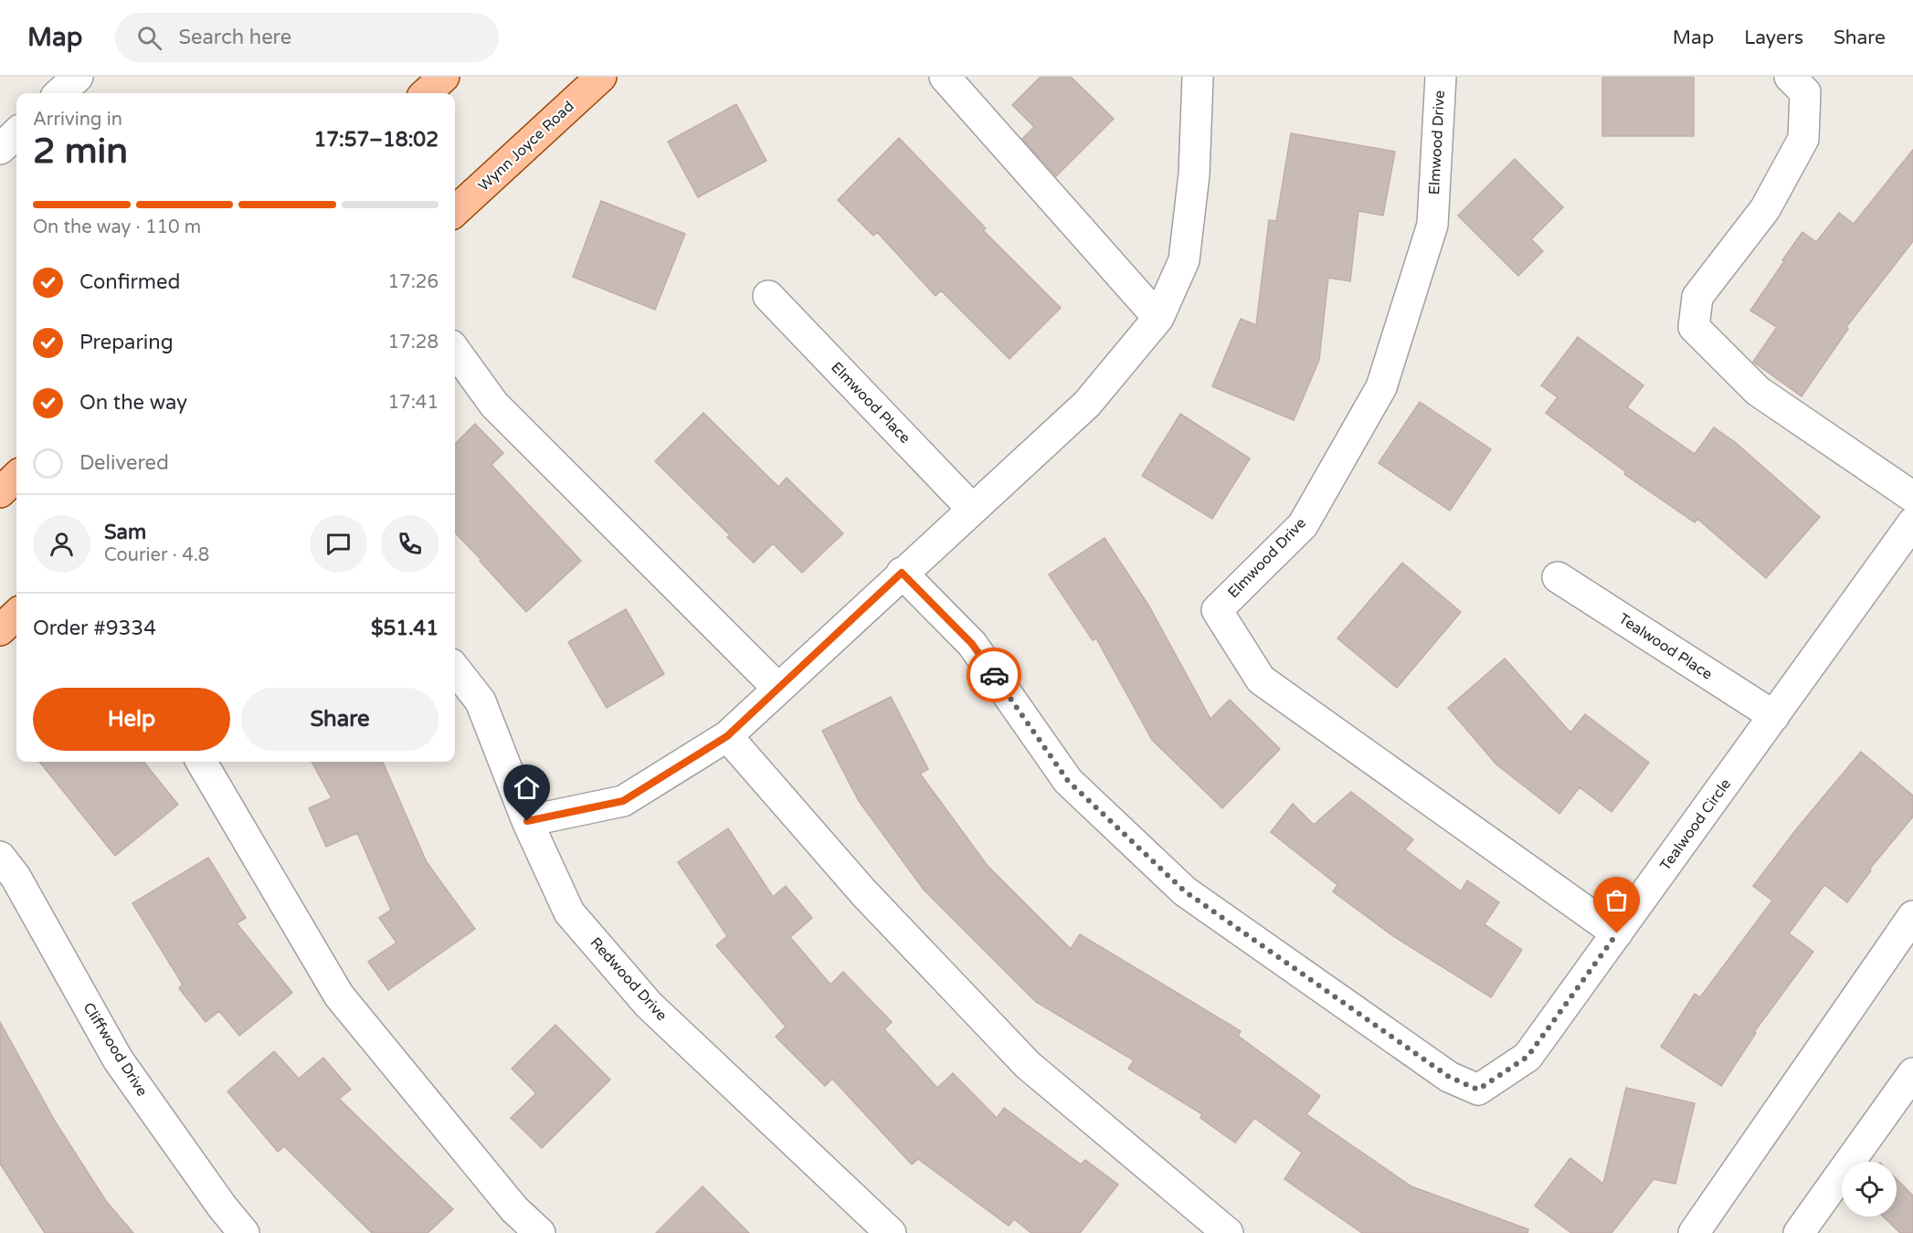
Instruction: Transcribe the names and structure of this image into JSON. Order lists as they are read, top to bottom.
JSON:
{
  "streets": {
    "main road": ["Wynn Joyce Road"],
    "street": [
      "Elmwood Drive",
      "Elmwood Place",
      "Tealwood Place",
      "Tealwood Circle",
      "Redwood Drive",
      "Cliffwood Drive"
    ]
  },
  "crossings": [
    ["Elmwood Drive", "Tealwood Circle"],
    ["Tealwood Place", "Tealwood Circle"]
  ],
  "page": {
    "header": "Map",
    "search": "Search here",
    "nav": ["Map", "Layers", "Share"],
    "heading": ["2 min", "Arriving in", "17:57–18:02"],
    "panel": [
      "Sam",
      "Courier · 4.8",
      "Order #9334",
      "$51.41"
    ],
    "bar": "On the way · 110 m",
    "list": [
      ["Confirmed", "17:26"],
      ["Preparing", "17:28"],
      ["On the way", "17:41"],
      "Delivered"
    ],
    "buttons": ["Help", "Share"]
  }
}
